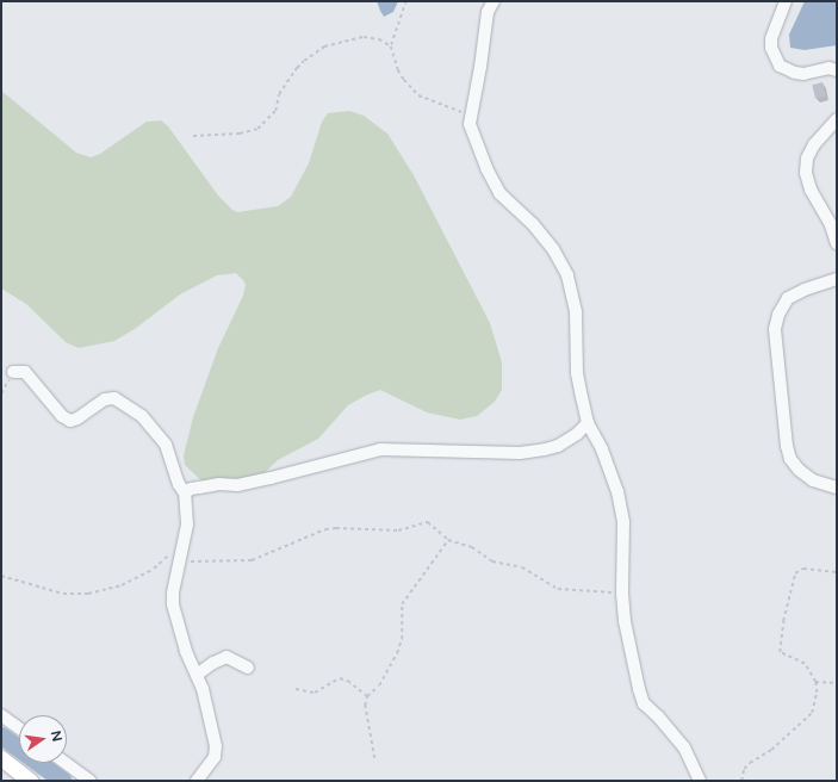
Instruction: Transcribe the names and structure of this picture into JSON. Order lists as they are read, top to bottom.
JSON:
{
  "north": "right"
}
